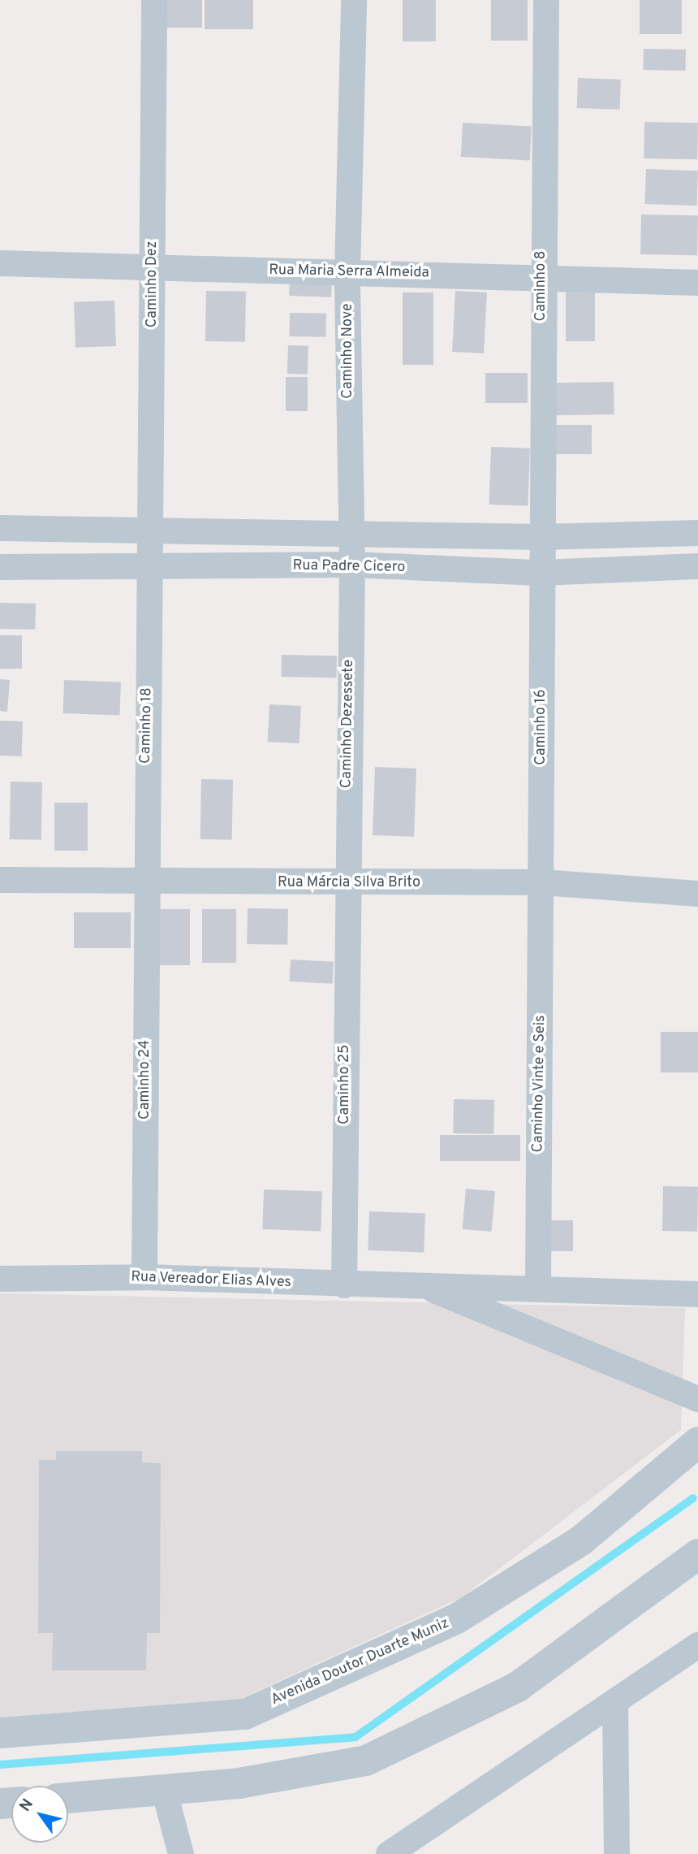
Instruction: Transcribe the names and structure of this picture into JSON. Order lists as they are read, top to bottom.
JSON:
{
  "streets": {
    "street": [
      "Rua Maria Serra Almeida",
      "Caminho Dez",
      "Caminho 8",
      "Caminho Nove",
      "Rua Padre Cicero",
      "Caminho Dezessete",
      "Caminho 18",
      "Caminho 16",
      "Rua Márcia Silva Brito",
      "Caminho 24",
      "Caminho Vinte e Seis",
      "Caminho 25",
      "Rua Vereador Elias Alves",
      "Avenida Doutor Duarte Muniz"
    ]
  },
  "crossings": [
    ["Rua Maria Serra Almeida", "Caminho Dez"],
    ["Rua Maria Serra Almeida", "Caminho 8"],
    ["Rua Maria Serra Almeida", "Caminho Nove"],
    ["Caminho Dez", "Rua Padre Cicero"],
    ["Caminho Dez", "Caminho 18"],
    ["Caminho 8", "Rua Padre Cicero"],
    ["Caminho 8", "Caminho 16"],
    ["Caminho Nove", "Rua Padre Cicero"],
    ["Caminho Nove", "Caminho Dezessete"],
    ["Rua Padre Cicero", "Caminho Dezessete"],
    ["Rua Padre Cicero", "Caminho 18"],
    ["Rua Padre Cicero", "Caminho 16"],
    ["Caminho Dezessete", "Rua Márcia Silva Brito"],
    ["Caminho Dezessete", "Caminho 25"],
    ["Caminho 18", "Rua Márcia Silva Brito"],
    ["Caminho 18", "Caminho 24"],
    ["Caminho 16", "Rua Márcia Silva Brito"],
    ["Caminho 16", "Caminho Vinte e Seis"],
    ["Rua Márcia Silva Brito", "Caminho 24"],
    ["Rua Márcia Silva Brito", "Caminho Vinte e Seis"],
    ["Rua Márcia Silva Brito", "Caminho 25"],
    ["Caminho 24", "Rua Vereador Elias Alves"],
    ["Caminho Vinte e Seis", "Rua Vereador Elias Alves"],
    ["Caminho 25", "Rua Vereador Elias Alves"]
  ],
  "north": "top left"
}
